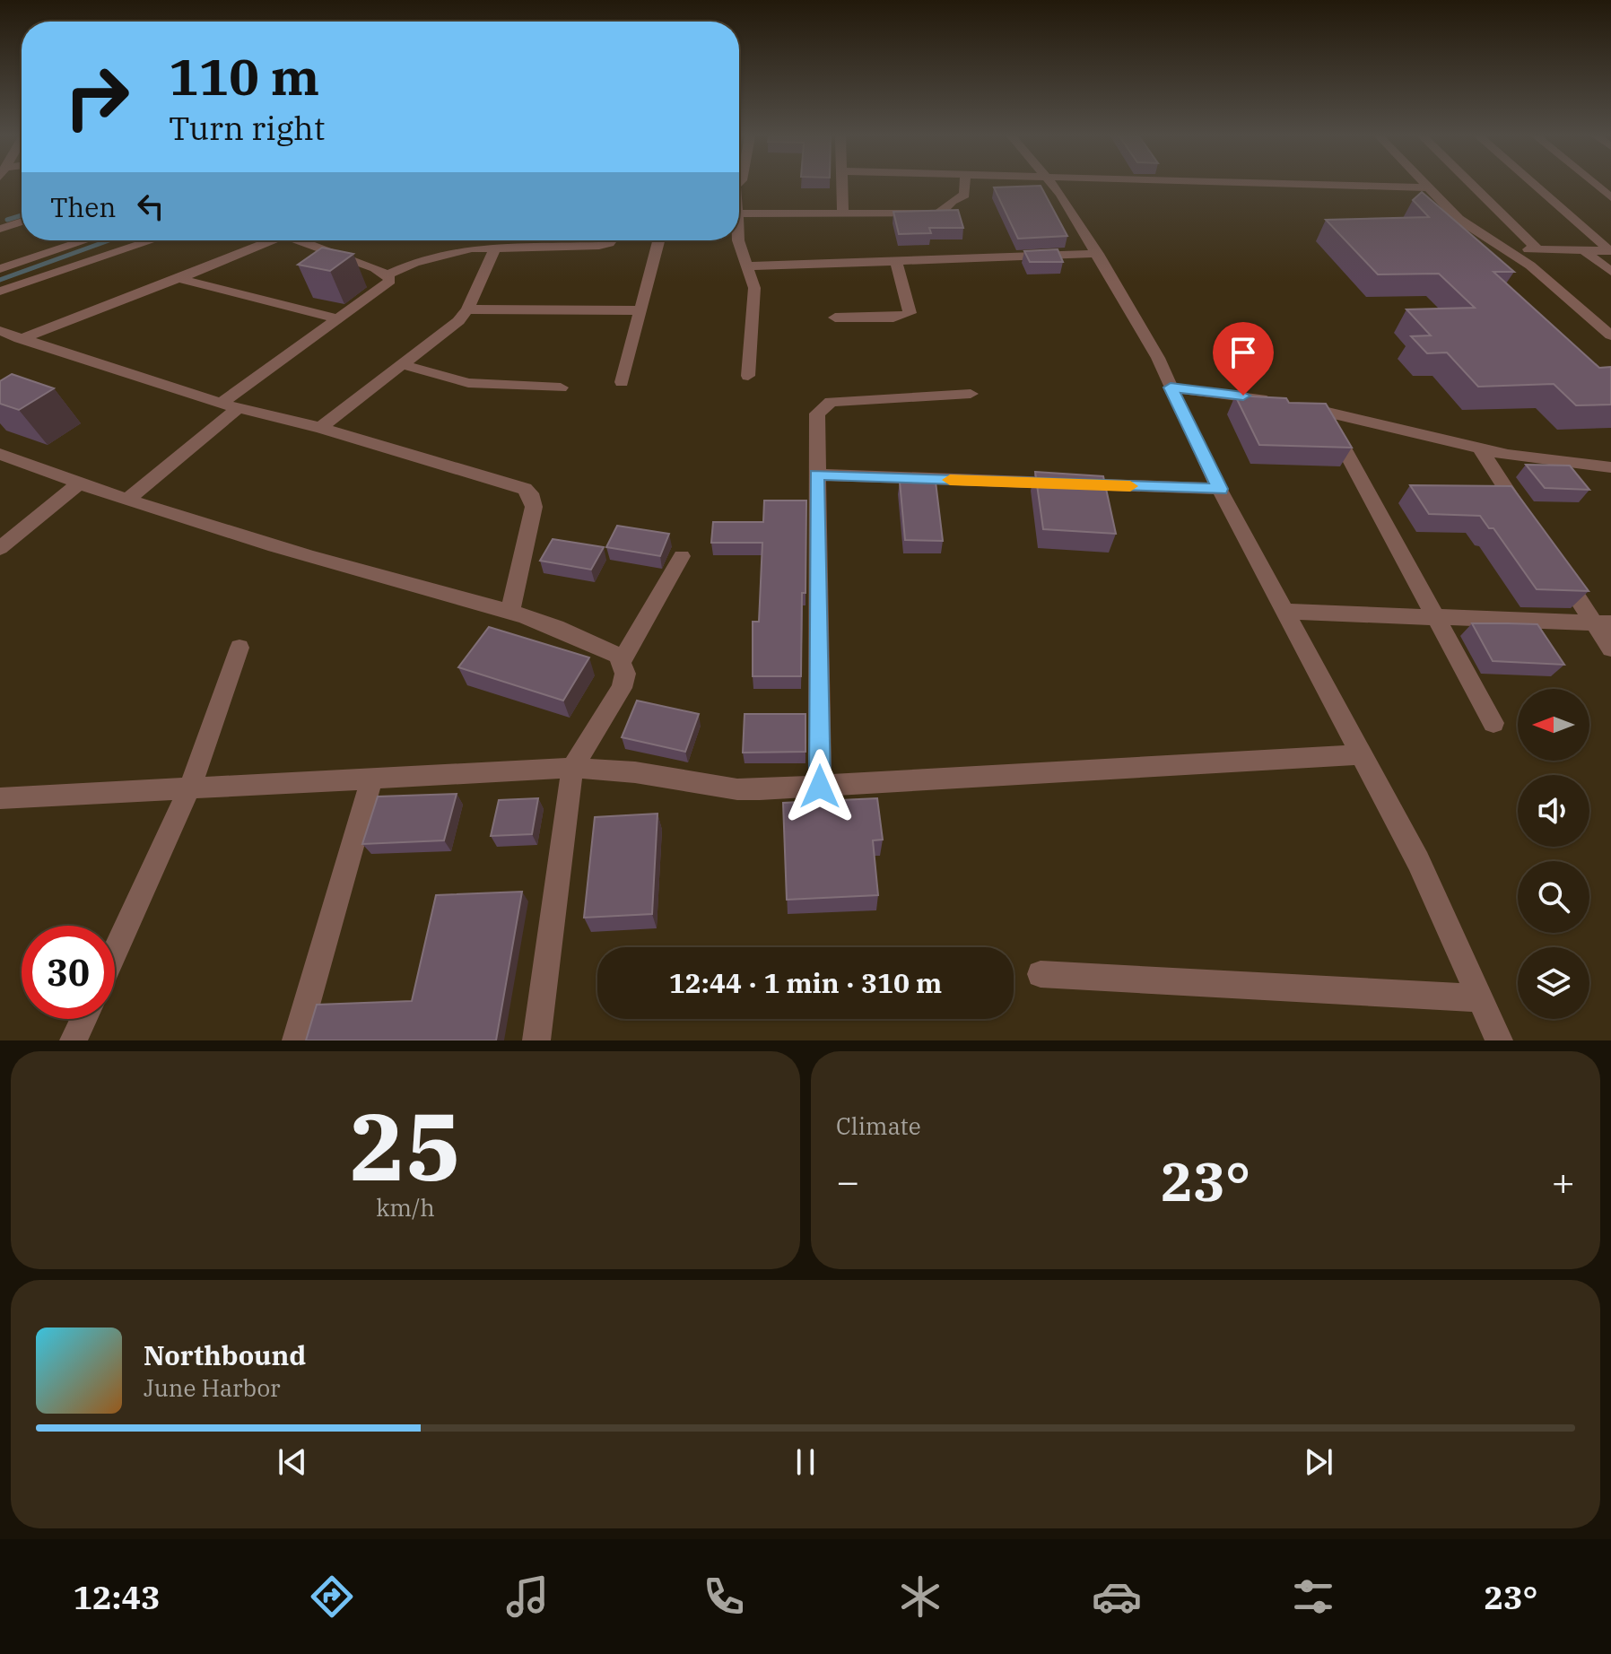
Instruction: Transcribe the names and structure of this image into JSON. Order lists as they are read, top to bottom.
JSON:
{
  "north": "left",
  "page": {
    "turn": ["110 m", "Turn right"],
    "then": "Then",
    "limit": "30",
    "trip": "12:44 · 1 min · 310 m",
    "tile": [
      ["25", "km/h"],
      "Climate"
    ],
    "heat": ["−", "23°", "+"],
    "song": ["Northbound", "June Harbor"],
    "tabs": ["12:43", "23°"]
  }
}
